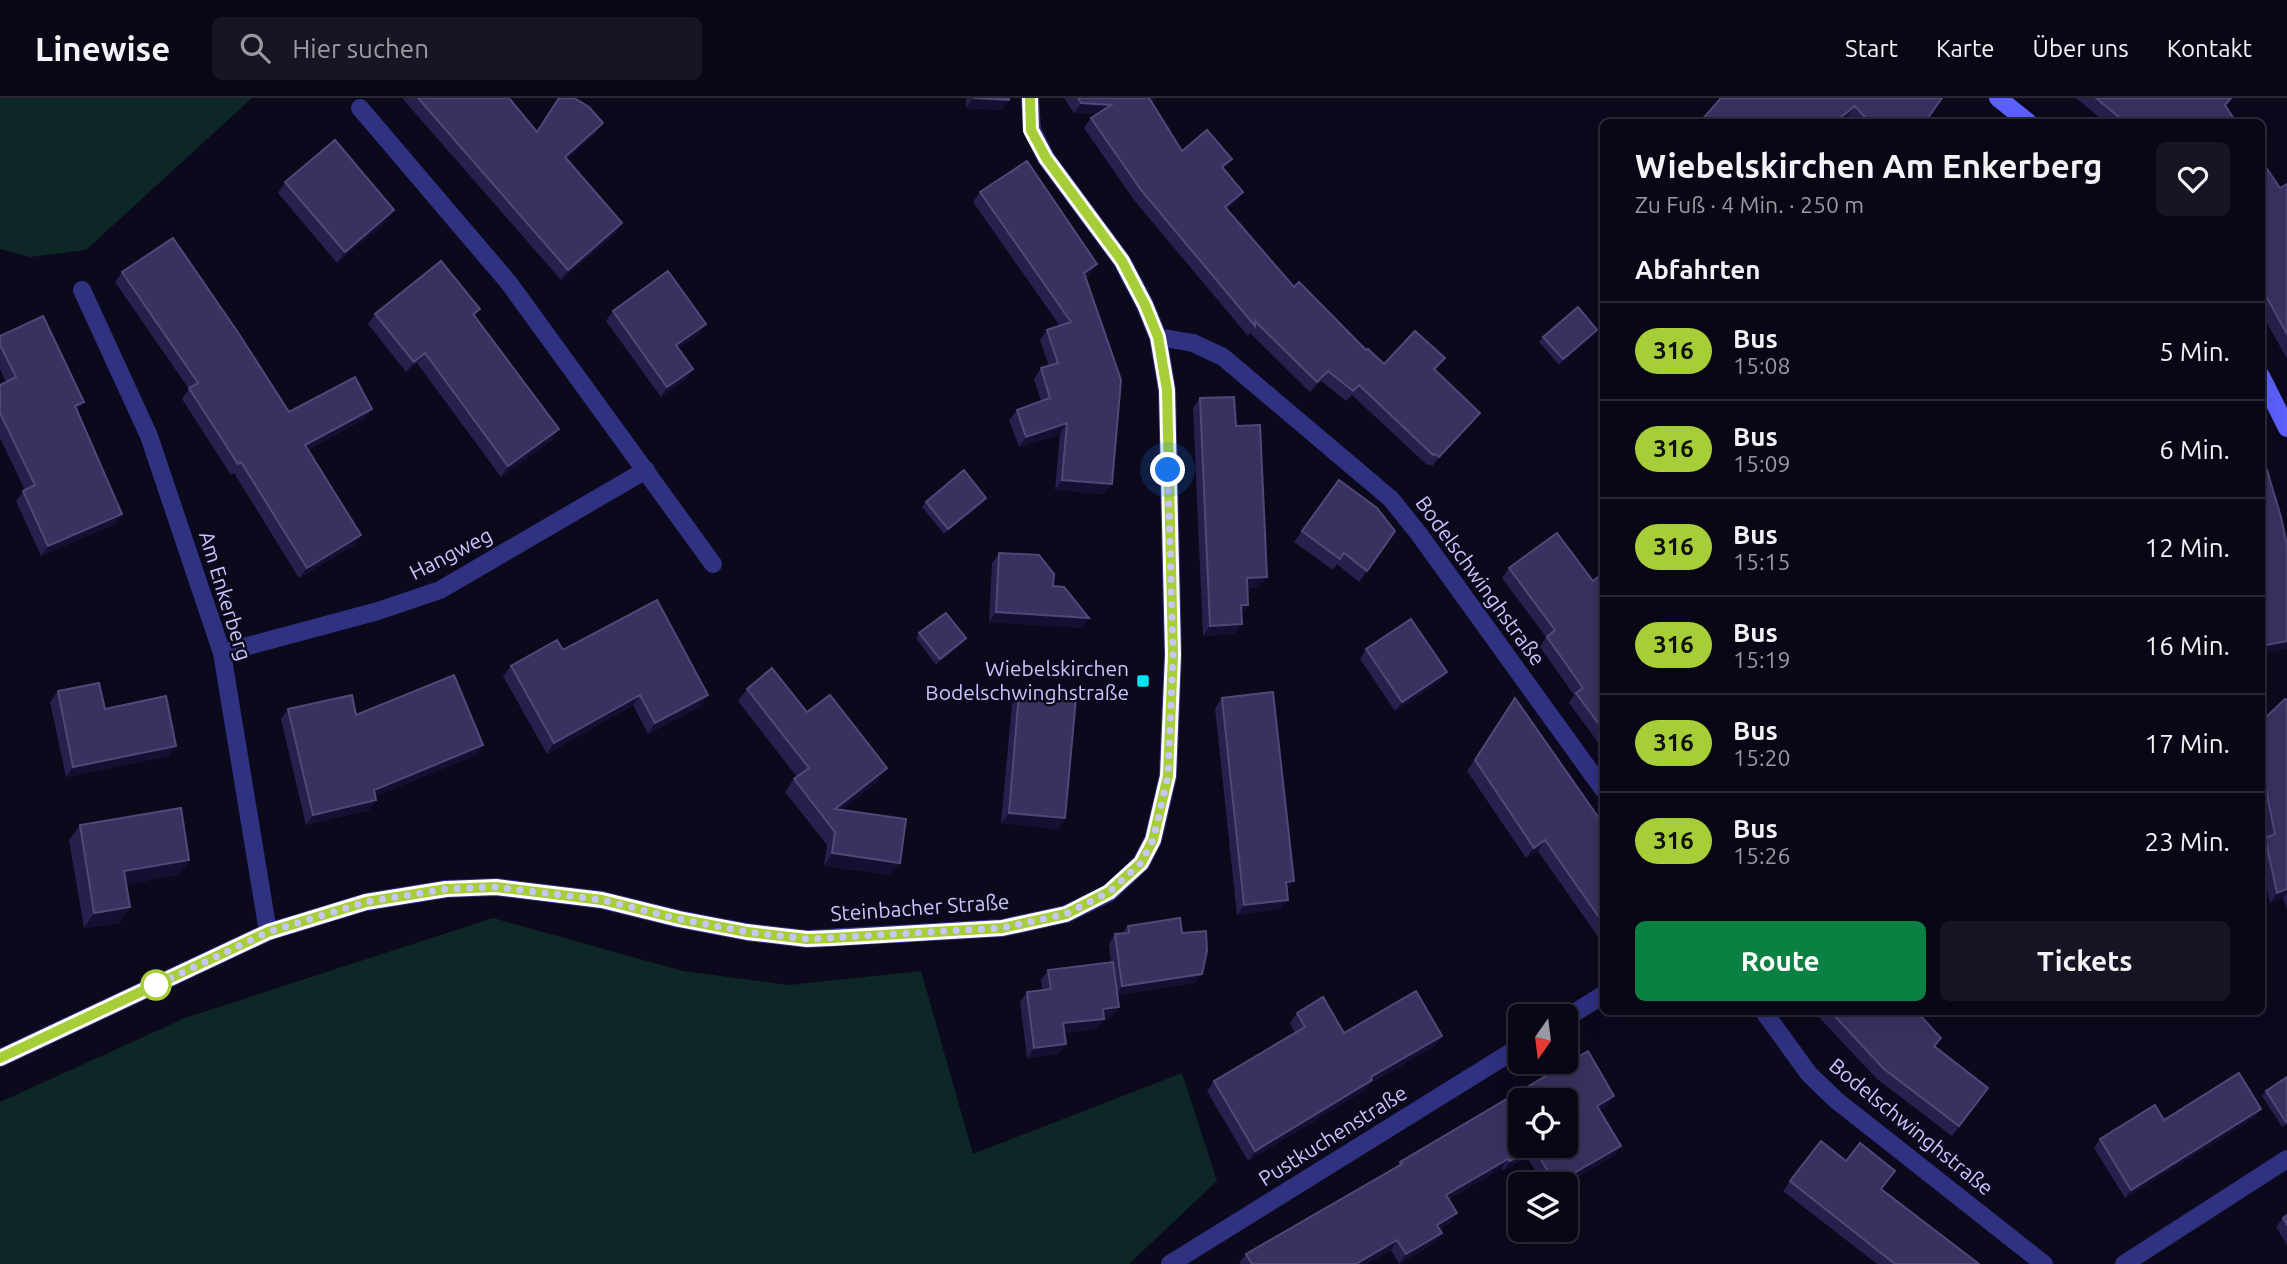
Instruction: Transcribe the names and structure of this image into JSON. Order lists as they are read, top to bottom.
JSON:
{
  "streets": {
    "street": [
      "Hangweg",
      "Bodelschwinghstraße",
      "Am Enkerberg",
      "Steinbacher Straße",
      "Pustkuchenstraße"
    ]
  },
  "crossings": [
    ["Hangweg", "Am Enkerberg"],
    ["Bodelschwinghstraße", "Steinbacher Straße"],
    ["Am Enkerberg", "Steinbacher Straße"]
  ],
  "places": {
    "transit": ["Wiebelskirchen Bodelschwinghstraße"]
  },
  "lines": ["bus line 316"],
  "north": "bottom",
  "page": {
    "header": "Linewise",
    "search": "Hier suchen",
    "nav": [
      "Start",
      "Karte",
      "Über uns",
      "Kontakt"
    ],
    "heading": [
      ["Wiebelskirchen Am Enkerberg", "Zu Fuß · 4 Min. · 250 m"],
      "Abfahrten"
    ],
    "list": [
      {
        "mark": "316",
        "name": "Bus",
        "note": "15:08",
        "value": "5 Min."
      },
      {
        "mark": "316",
        "name": "Bus",
        "note": "15:09",
        "value": "6 Min."
      },
      {
        "mark": "316",
        "name": "Bus",
        "note": "15:15",
        "value": "12 Min."
      },
      {
        "mark": "316",
        "name": "Bus",
        "note": "15:19",
        "value": "16 Min."
      },
      {
        "mark": "316",
        "name": "Bus",
        "note": "15:20",
        "value": "17 Min."
      },
      {
        "mark": "316",
        "name": "Bus",
        "note": "15:26",
        "value": "23 Min."
      }
    ],
    "buttons": ["Route", "Tickets"]
  }
}
